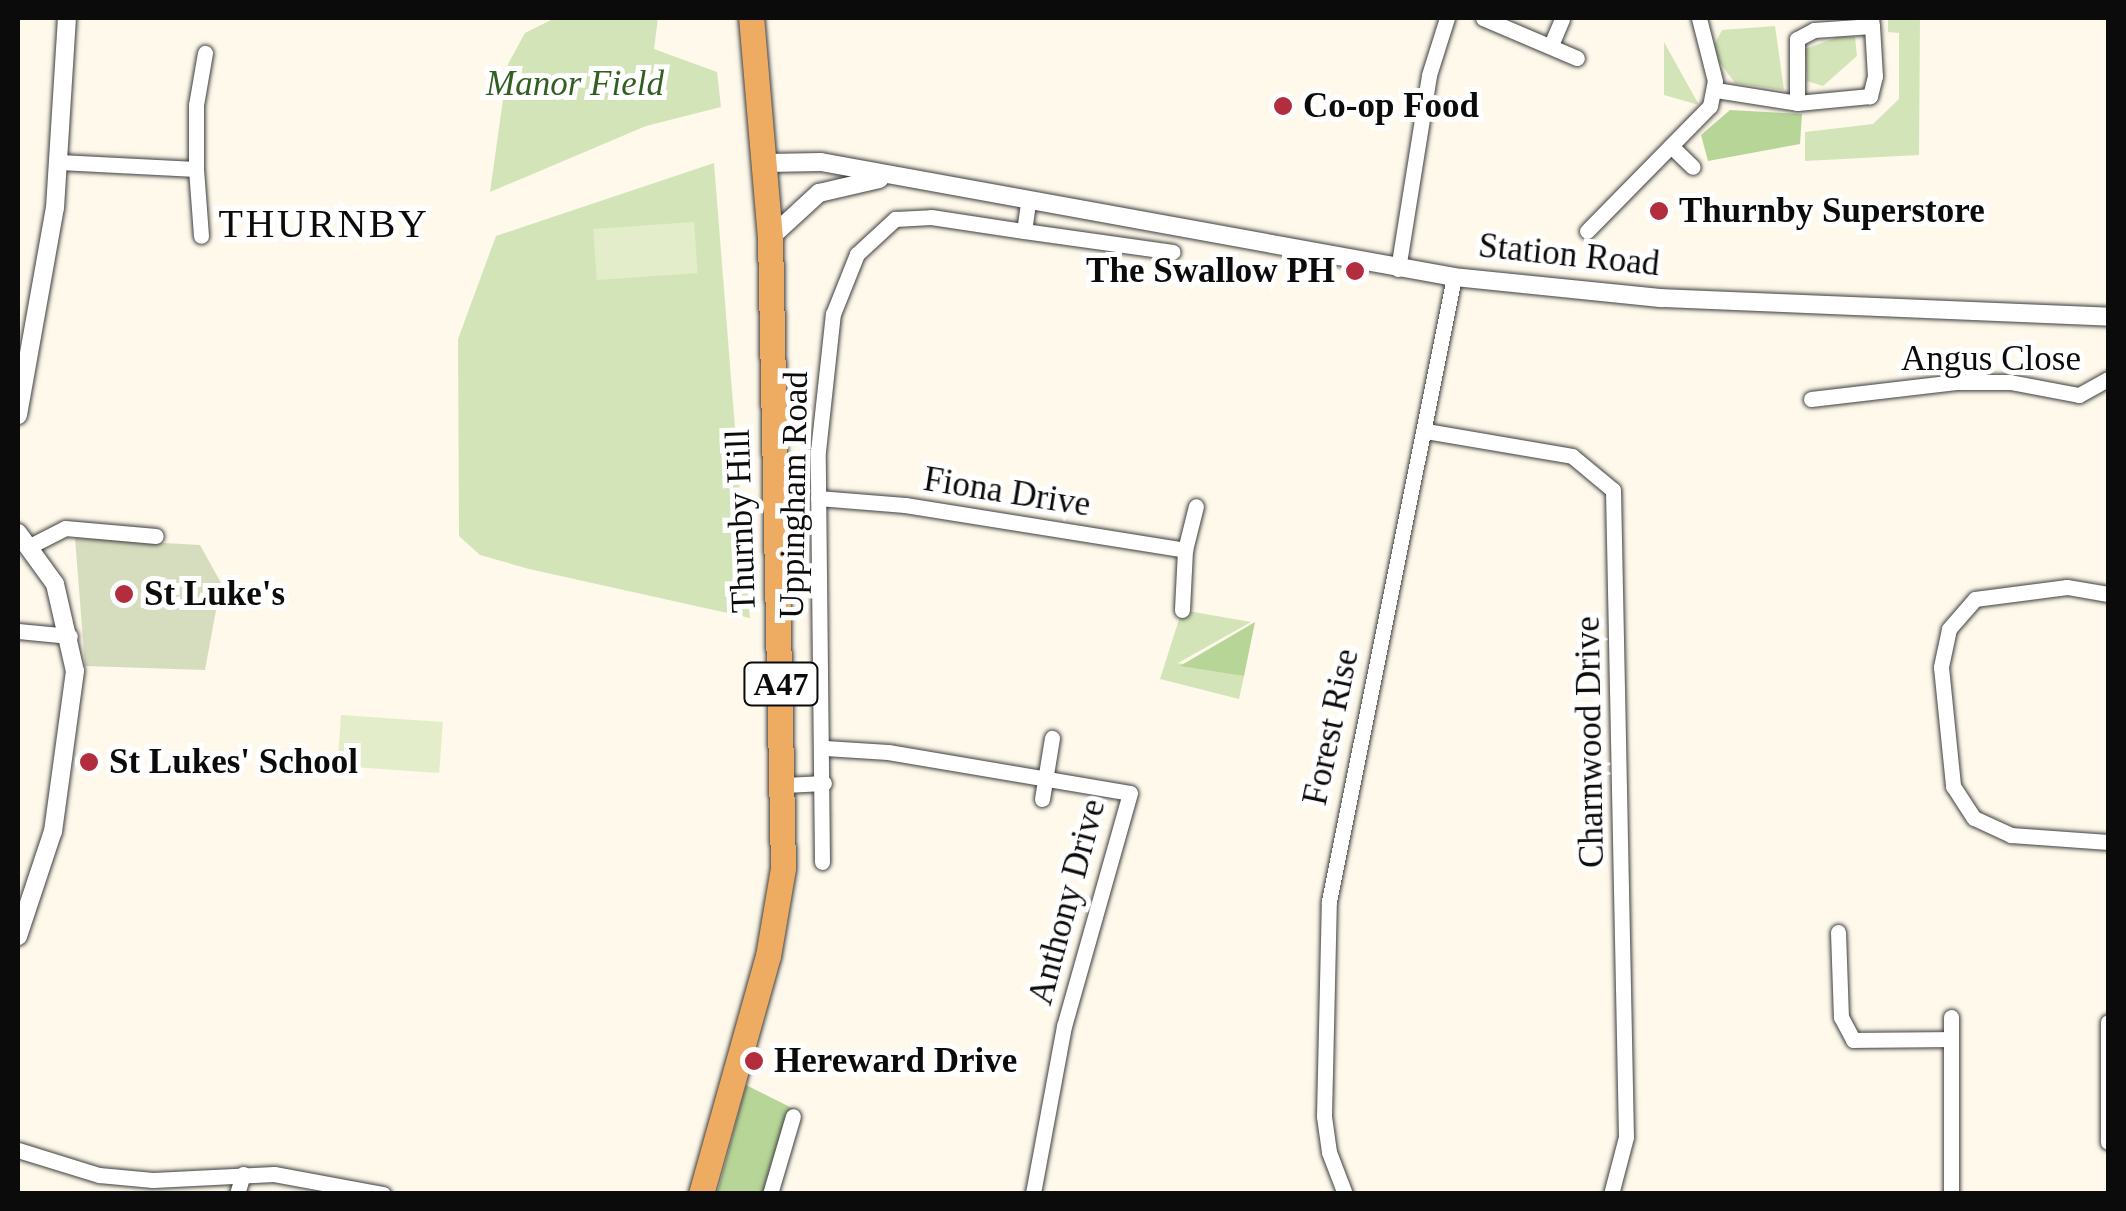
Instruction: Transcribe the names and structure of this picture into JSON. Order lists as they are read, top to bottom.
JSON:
{
  "streets": {
    "highway": ["Thurnby Hill", "A47"],
    "street": [
      "Station Road",
      "Angus Close",
      "Fiona Drive",
      "Uppingham Road",
      "Forest Rise",
      "Charnwood Drive",
      "Anthony Drive"
    ]
  },
  "crossings": [
    ["Station Road", "Thurnby Hill"],
    ["Station Road", "Forest Rise"],
    ["Fiona Drive", "Uppingham Road"],
    ["Uppingham Road", "Anthony Drive"],
    ["Forest Rise", "Charnwood Drive"]
  ],
  "districts": ["THURNBY"],
  "parks": ["Manor Field"],
  "places": [
    "Co-op Food",
    "Thurnby Superstore",
    "The Swallow PH",
    "St Luke's",
    "St Lukes' School",
    "Hereward Drive"
  ]
}
